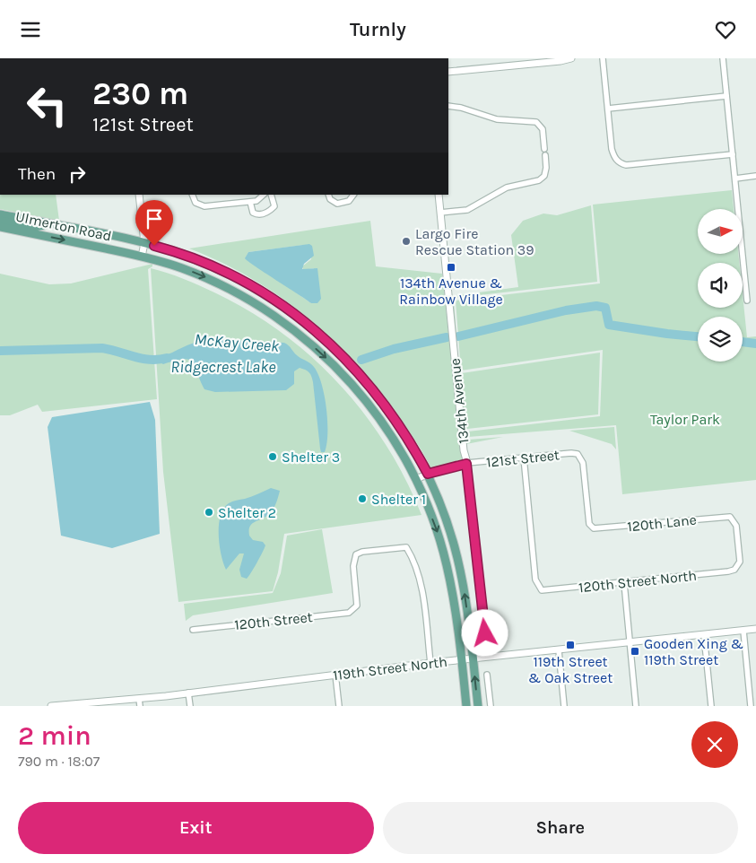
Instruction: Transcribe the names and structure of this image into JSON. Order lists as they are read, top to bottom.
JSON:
{
  "streets": {
    "main road": ["Ulmerton Road"],
    "street": [
      "134th Avenue",
      "121st Street",
      "120th Lane",
      "120th Street North",
      "120th Street",
      "119th Street North"
    ]
  },
  "crossings": [
    ["Ulmerton Road", "121st Street"],
    ["Ulmerton Road", "119th Street North"],
    ["134th Avenue", "121st Street"],
    ["121st Street", "120th Lane"],
    ["121st Street", "120th Street North"],
    ["120th Lane", "120th Street North"],
    ["120th Street", "119th Street North"]
  ],
  "water": ["McKay Creek", "Ridgecrest Lake"],
  "parks": ["Taylor Park"],
  "places": {
    "other": [
      "Largo Fire Rescue Station 39",
      "Shelter 3",
      "Shelter 1",
      "Shelter 2"
    ],
    "transit": ["134th Avenue & Rainbow Village", "119th Street & Oak Street", "Gooden Xing & 119th Street"]
  },
  "north": "right",
  "page": {
    "header": "Turnly",
    "turn": ["230 m", "121st Street"],
    "then": "Then",
    "heading": ["2 min", "790 m · 18:07"],
    "buttons": ["Exit", "Share"]
  }
}
